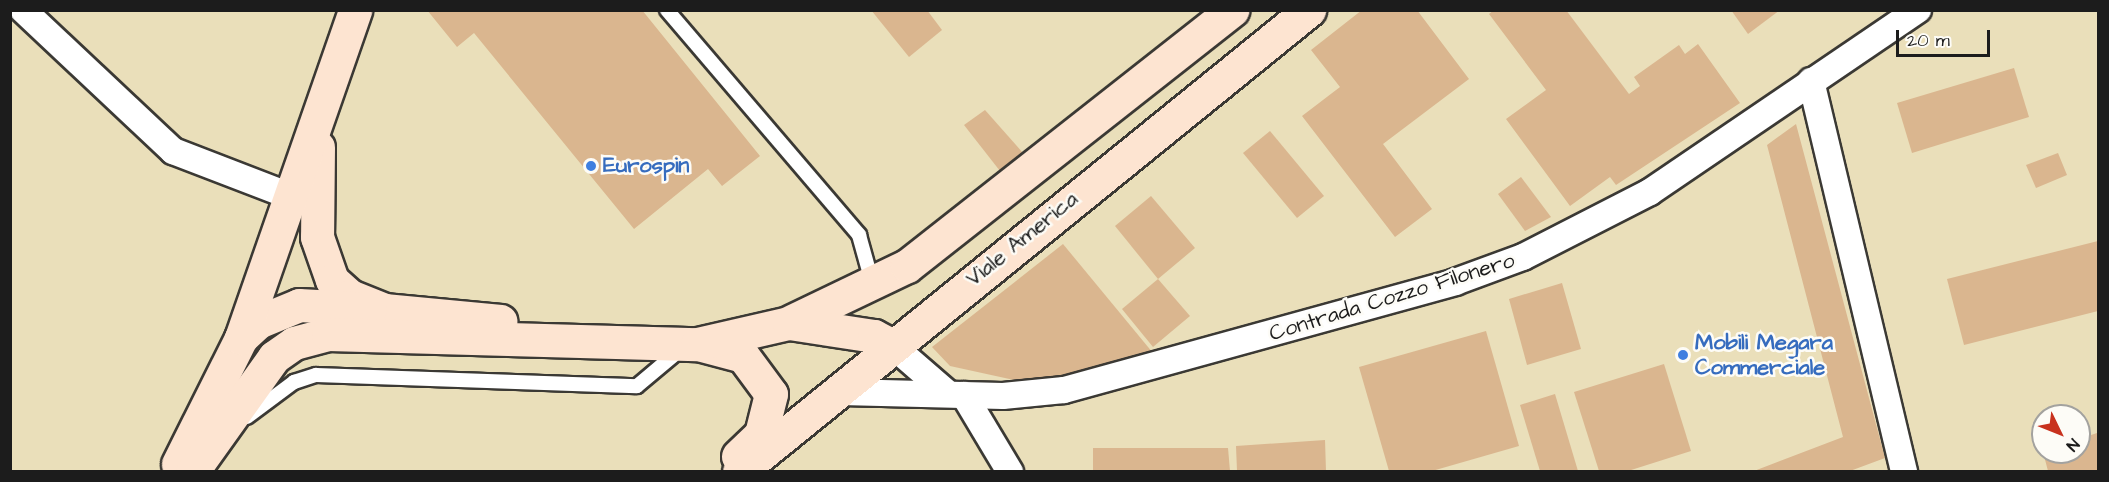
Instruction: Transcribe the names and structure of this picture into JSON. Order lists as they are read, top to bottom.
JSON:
{
  "streets": {
    "main road": ["Viale America"],
    "street": ["Contrada Cozzo Filonero"]
  },
  "crossings": [
    ["Viale America", "Contrada Cozzo Filonero"]
  ],
  "places": ["Eurospin", "Mobili Megara Commerciale"],
  "scale_bar": "20 m",
  "north": "bottom right"
}
